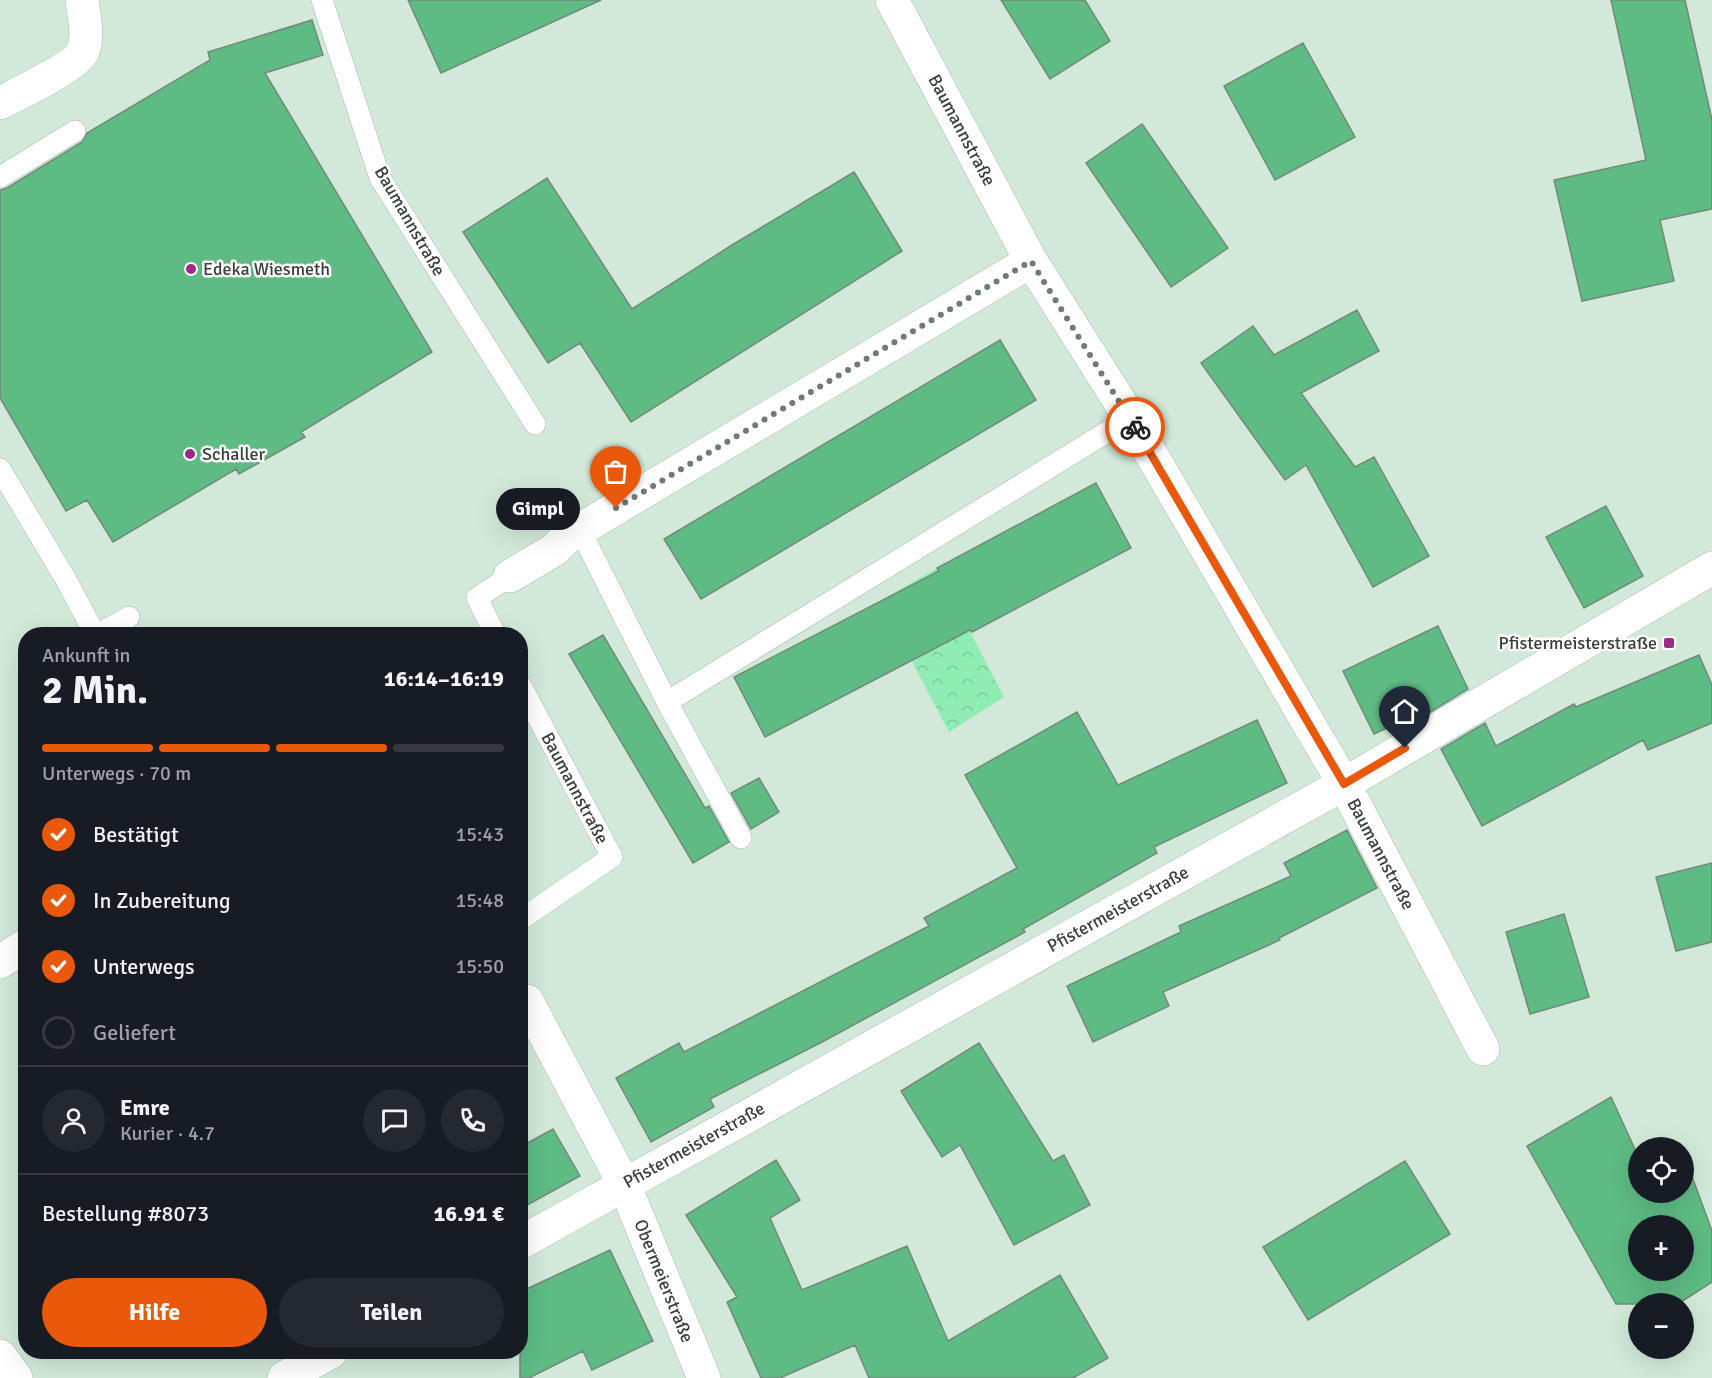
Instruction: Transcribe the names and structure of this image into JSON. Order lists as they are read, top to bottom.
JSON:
{
  "streets": {
    "street": ["Baumannstraße", "Pfistermeisterstraße", "Obermeierstraße"]
  },
  "crossings": [
    ["Baumannstraße", "Pfistermeisterstraße"],
    ["Pfistermeisterstraße", "Obermeierstraße"]
  ],
  "places": {
    "other": ["Edeka Wiesmeth", "Schaller", "Gimpl"],
    "transit": ["Pfistermeisterstraße"]
  },
  "page": {
    "bubble": "Gimpl",
    "heading": ["2 Min.", "Ankunft in", "16:14–16:19"],
    "panel": [
      "Emre",
      "Kurier · 4.7",
      "Bestellung #8073",
      "16.91 €"
    ],
    "bar": "Unterwegs · 70 m",
    "list": [
      ["Bestätigt", "15:43"],
      ["In Zubereitung", "15:48"],
      ["Unterwegs", "15:50"],
      "Geliefert"
    ],
    "map_buttons": ["+", "−"],
    "buttons": ["Hilfe", "Teilen"]
  }
}
